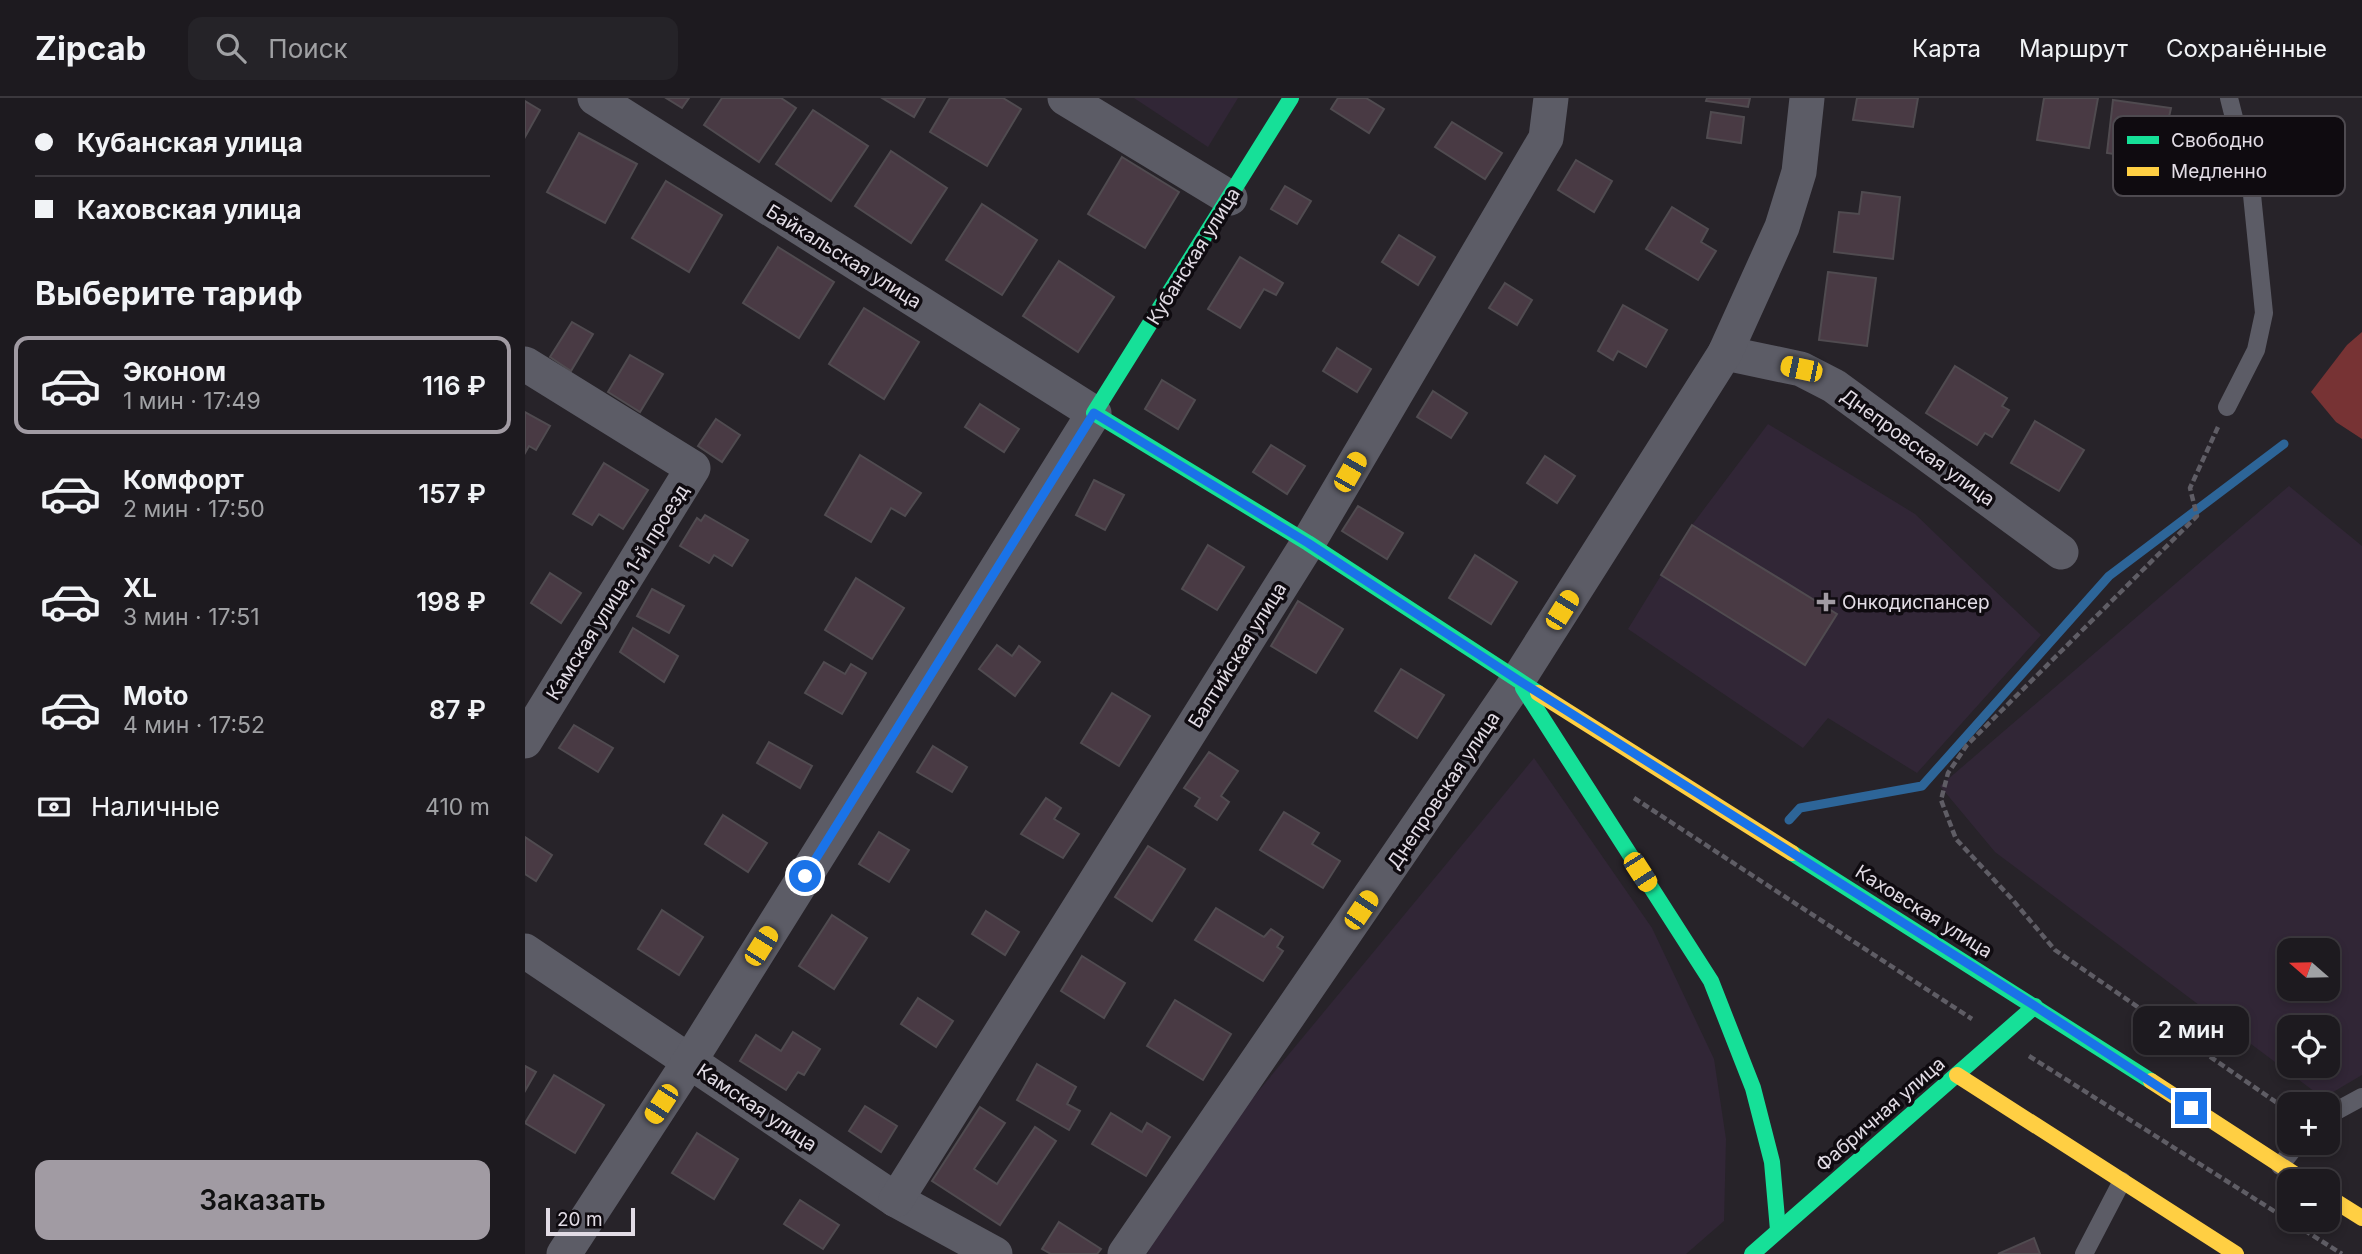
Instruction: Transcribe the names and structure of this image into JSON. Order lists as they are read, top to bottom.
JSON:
{
  "streets": {
    "street": [
      "Байкальская улица",
      "Кубанская улица",
      "Днепровская улица",
      "Камская улица, 1-й проезд",
      "Балтийская улица",
      "Каховская улица",
      "Камская улица",
      "Фабричная улица"
    ]
  },
  "crossings": [
    ["Байкальская улица", "Кубанская улица"],
    ["Кубанская улица", "Камская улица"],
    ["Днепровская улица", "Каховская улица"],
    ["Балтийская улица", "Камская улица"],
    ["Каховская улица", "Фабричная улица"]
  ],
  "places": {
    "health": ["Онкодиспансер"]
  },
  "legend": ["Свободно", "Медленно"],
  "scale_bar": "20 m",
  "north": "left",
  "page": {
    "header": "Zipcab",
    "search": "Поиск",
    "nav": ["Карта", "Маршрут", "Сохранённые"],
    "banner": ["Кубанская улица", "Каховская улица"],
    "heading": "Выберите тариф",
    "list": [
      {
        "name": "Эконом",
        "note": "1 мин · 17:49",
        "value": "116 ₽"
      },
      {
        "name": "Комфорт",
        "note": "2 мин · 17:50",
        "value": "157 ₽"
      },
      {
        "name": "XL",
        "note": "3 мин · 17:51",
        "value": "198 ₽"
      },
      {
        "name": "Moto",
        "note": "4 мин · 17:52",
        "value": "87 ₽"
      }
    ],
    "pay": ["Наличные", "410 m"],
    "map_buttons": ["+", "−"],
    "bubble": "2 мин",
    "buttons": "Заказать",
    "scale": "20 m"
  }
}
